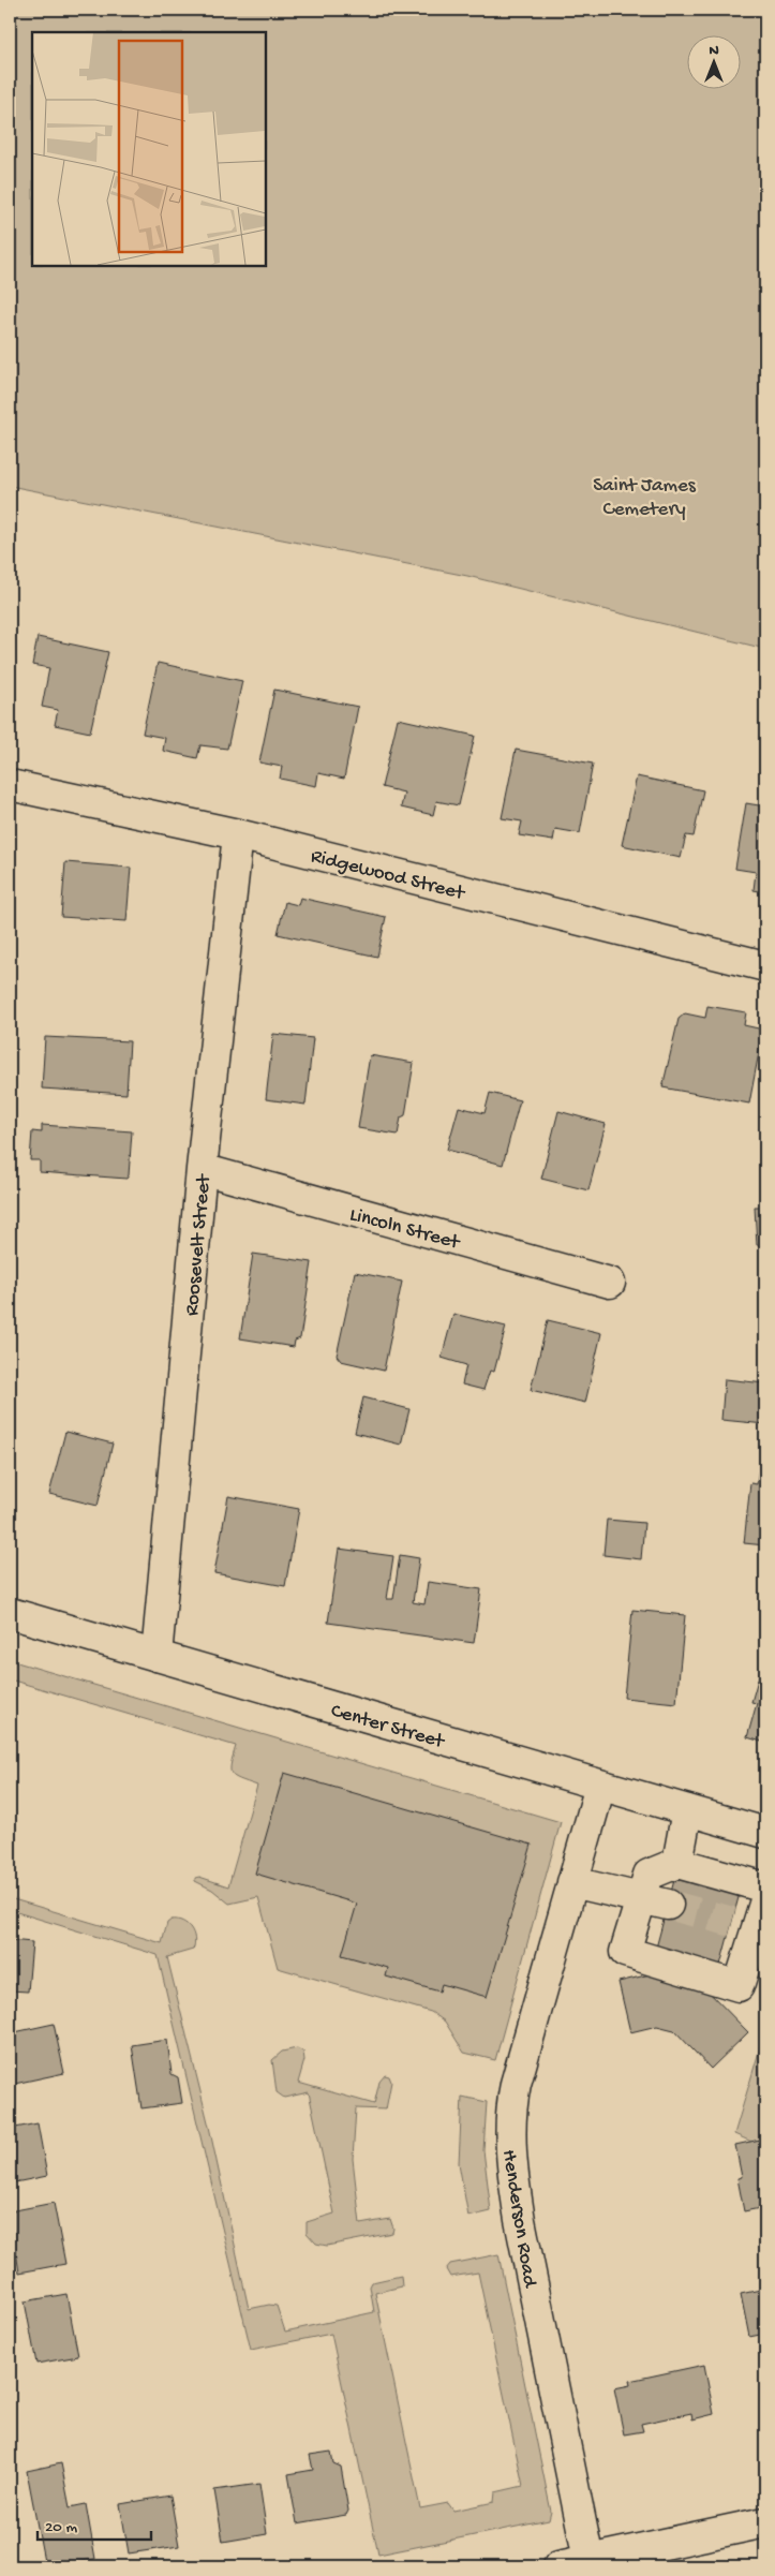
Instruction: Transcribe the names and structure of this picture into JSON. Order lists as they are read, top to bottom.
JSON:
{
  "streets": {
    "street": [
      "Ridgewood Street",
      "Lincoln Street",
      "Roosevelt Street",
      "Center Street",
      "Henderson Road"
    ]
  },
  "crossings": [
    ["Ridgewood Street", "Roosevelt Street"],
    ["Lincoln Street", "Roosevelt Street"],
    ["Roosevelt Street", "Center Street"],
    ["Center Street", "Henderson Road"]
  ],
  "parks": ["Saint James Cemetery"],
  "scale_bar": "20 m",
  "north": "top"
}
